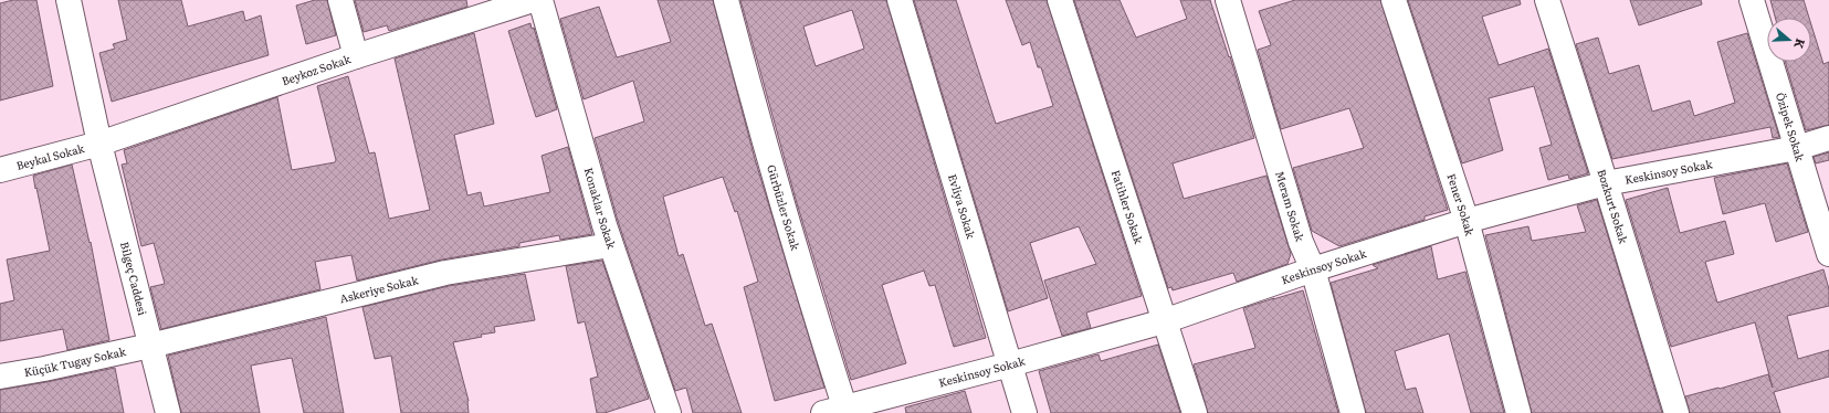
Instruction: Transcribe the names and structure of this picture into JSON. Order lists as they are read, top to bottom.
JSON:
{
  "streets": {
    "street": [
      "Beykoz Sokak",
      "Özipek Sokak",
      "Beykal Sokak",
      "Keskinsoy Sokak",
      "Fener Sokak",
      "Evliya Sokak",
      "Fatihler Sokak",
      "Meram Sokak",
      "Bozkurt Sokak",
      "Konaklar Sokak",
      "Gürbüzler Sokak",
      "Bilgeç Caddesi",
      "Askeriye Sokak",
      "Küçük Tugay Sokak"
    ]
  },
  "crossings": [
    ["Beykoz Sokak", "Beykal Sokak"],
    ["Beykoz Sokak", "Bilgeç Caddesi"],
    ["Özipek Sokak", "Keskinsoy Sokak"],
    ["Beykal Sokak", "Bilgeç Caddesi"],
    ["Keskinsoy Sokak", "Fener Sokak"],
    ["Keskinsoy Sokak", "Evliya Sokak"],
    ["Keskinsoy Sokak", "Fatihler Sokak"],
    ["Keskinsoy Sokak", "Meram Sokak"],
    ["Keskinsoy Sokak", "Bozkurt Sokak"],
    ["Keskinsoy Sokak", "Gürbüzler Sokak"],
    ["Konaklar Sokak", "Askeriye Sokak"],
    ["Bilgeç Caddesi", "Askeriye Sokak"],
    ["Bilgeç Caddesi", "Küçük Tugay Sokak"],
    ["Askeriye Sokak", "Küçük Tugay Sokak"]
  ],
  "north": "right"
}
